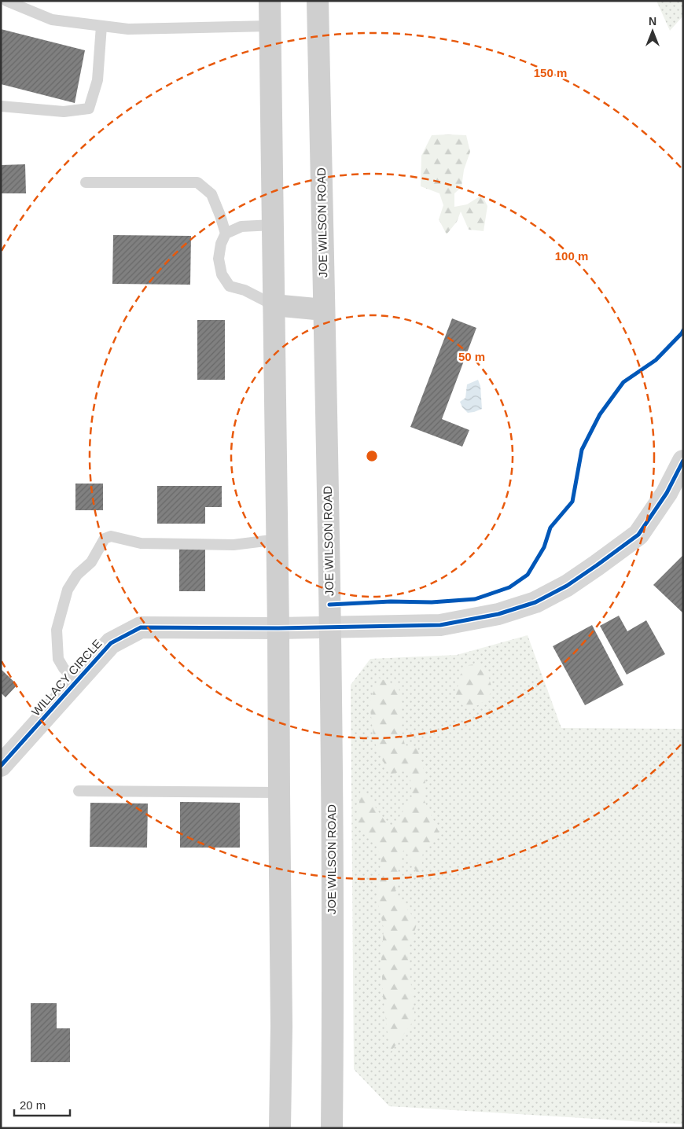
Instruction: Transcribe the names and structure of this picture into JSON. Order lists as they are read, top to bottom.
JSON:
{
  "streets": {
    "main road": ["JOE WILSON ROAD"],
    "street": ["WILLACY CIRCLE"]
  },
  "crossings": [
    ["JOE WILSON ROAD", "WILLACY CIRCLE"]
  ],
  "scale_bar": "20 m",
  "north": "top",
  "rings": ["150 m", "100 m", "50 m"]
}
